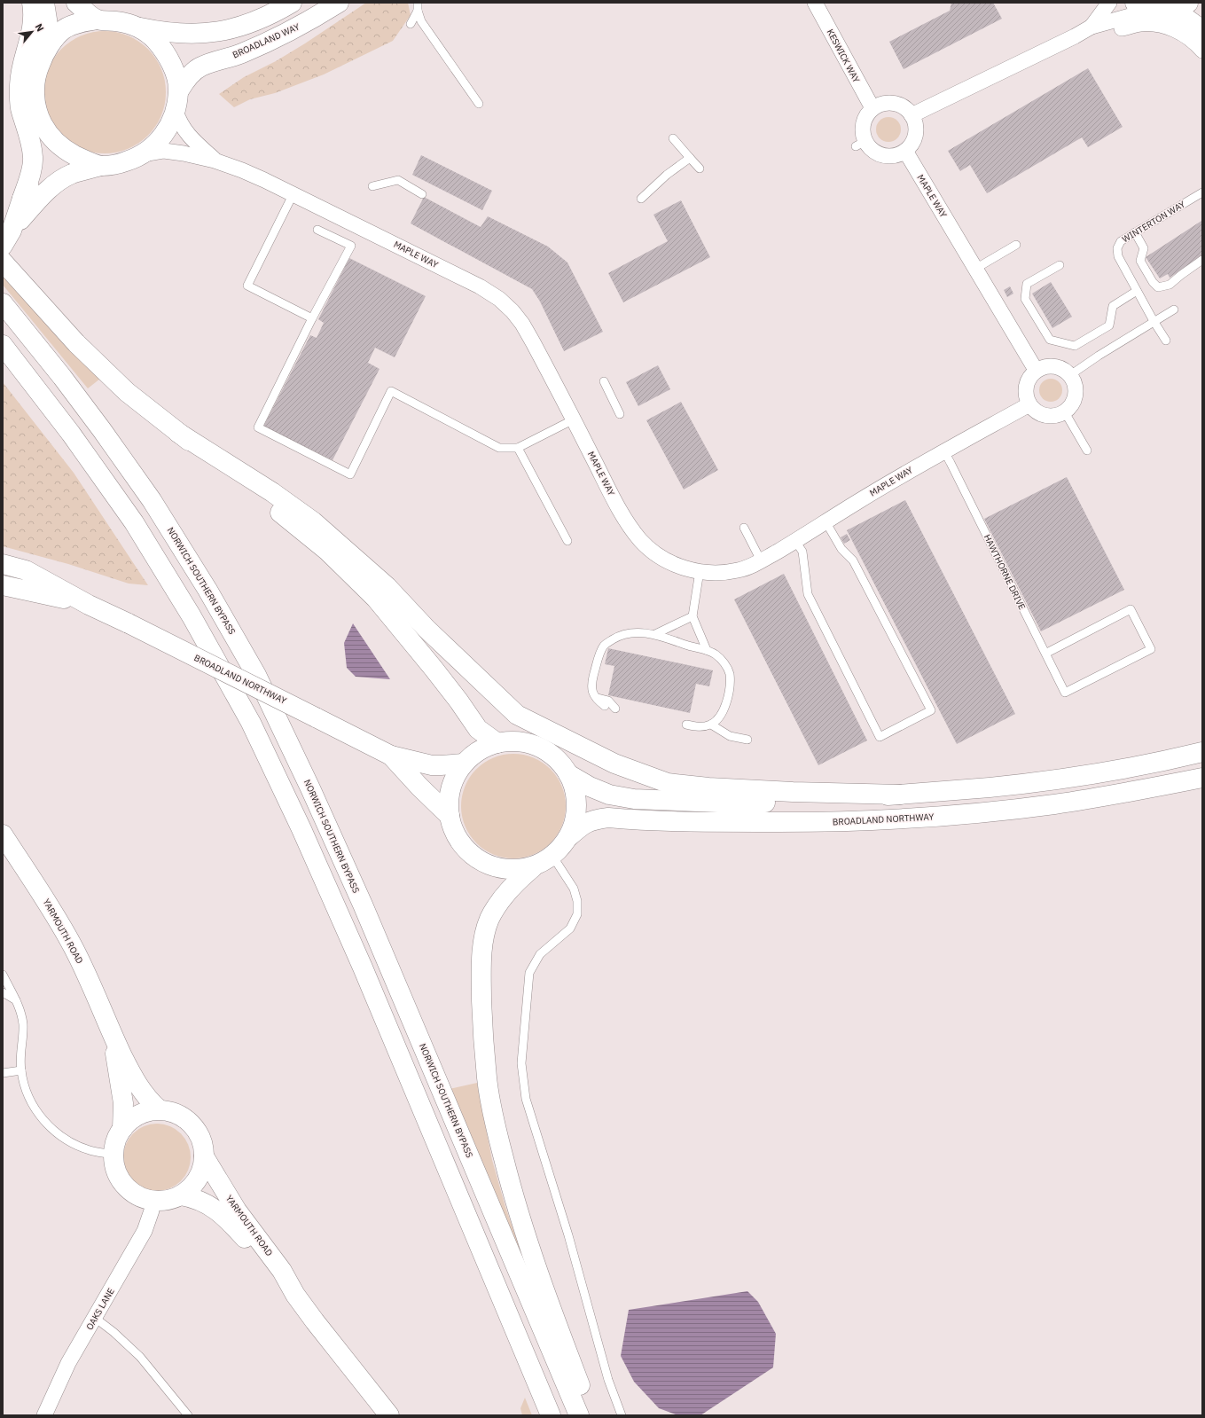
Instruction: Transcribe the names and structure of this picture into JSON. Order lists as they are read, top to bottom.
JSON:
{
  "streets": {
    "highway": [
      "BROADLAND WAY",
      "NORWICH SOUTHERN BYPASS",
      "BROADLAND NORTHWAY",
      "YARMOUTH ROAD"
    ],
    "street": ["KESWICK WAY", "MAPLE WAY", "OAKS LANE"],
    "lane": ["WINTERTON WAY", "HAWTHORNE DRIVE"]
  },
  "crossings": [
    ["KESWICK WAY", "MAPLE WAY"],
    ["MAPLE WAY", "HAWTHORNE DRIVE"],
    ["YARMOUTH ROAD", "OAKS LANE"]
  ],
  "north": "top right"
}
